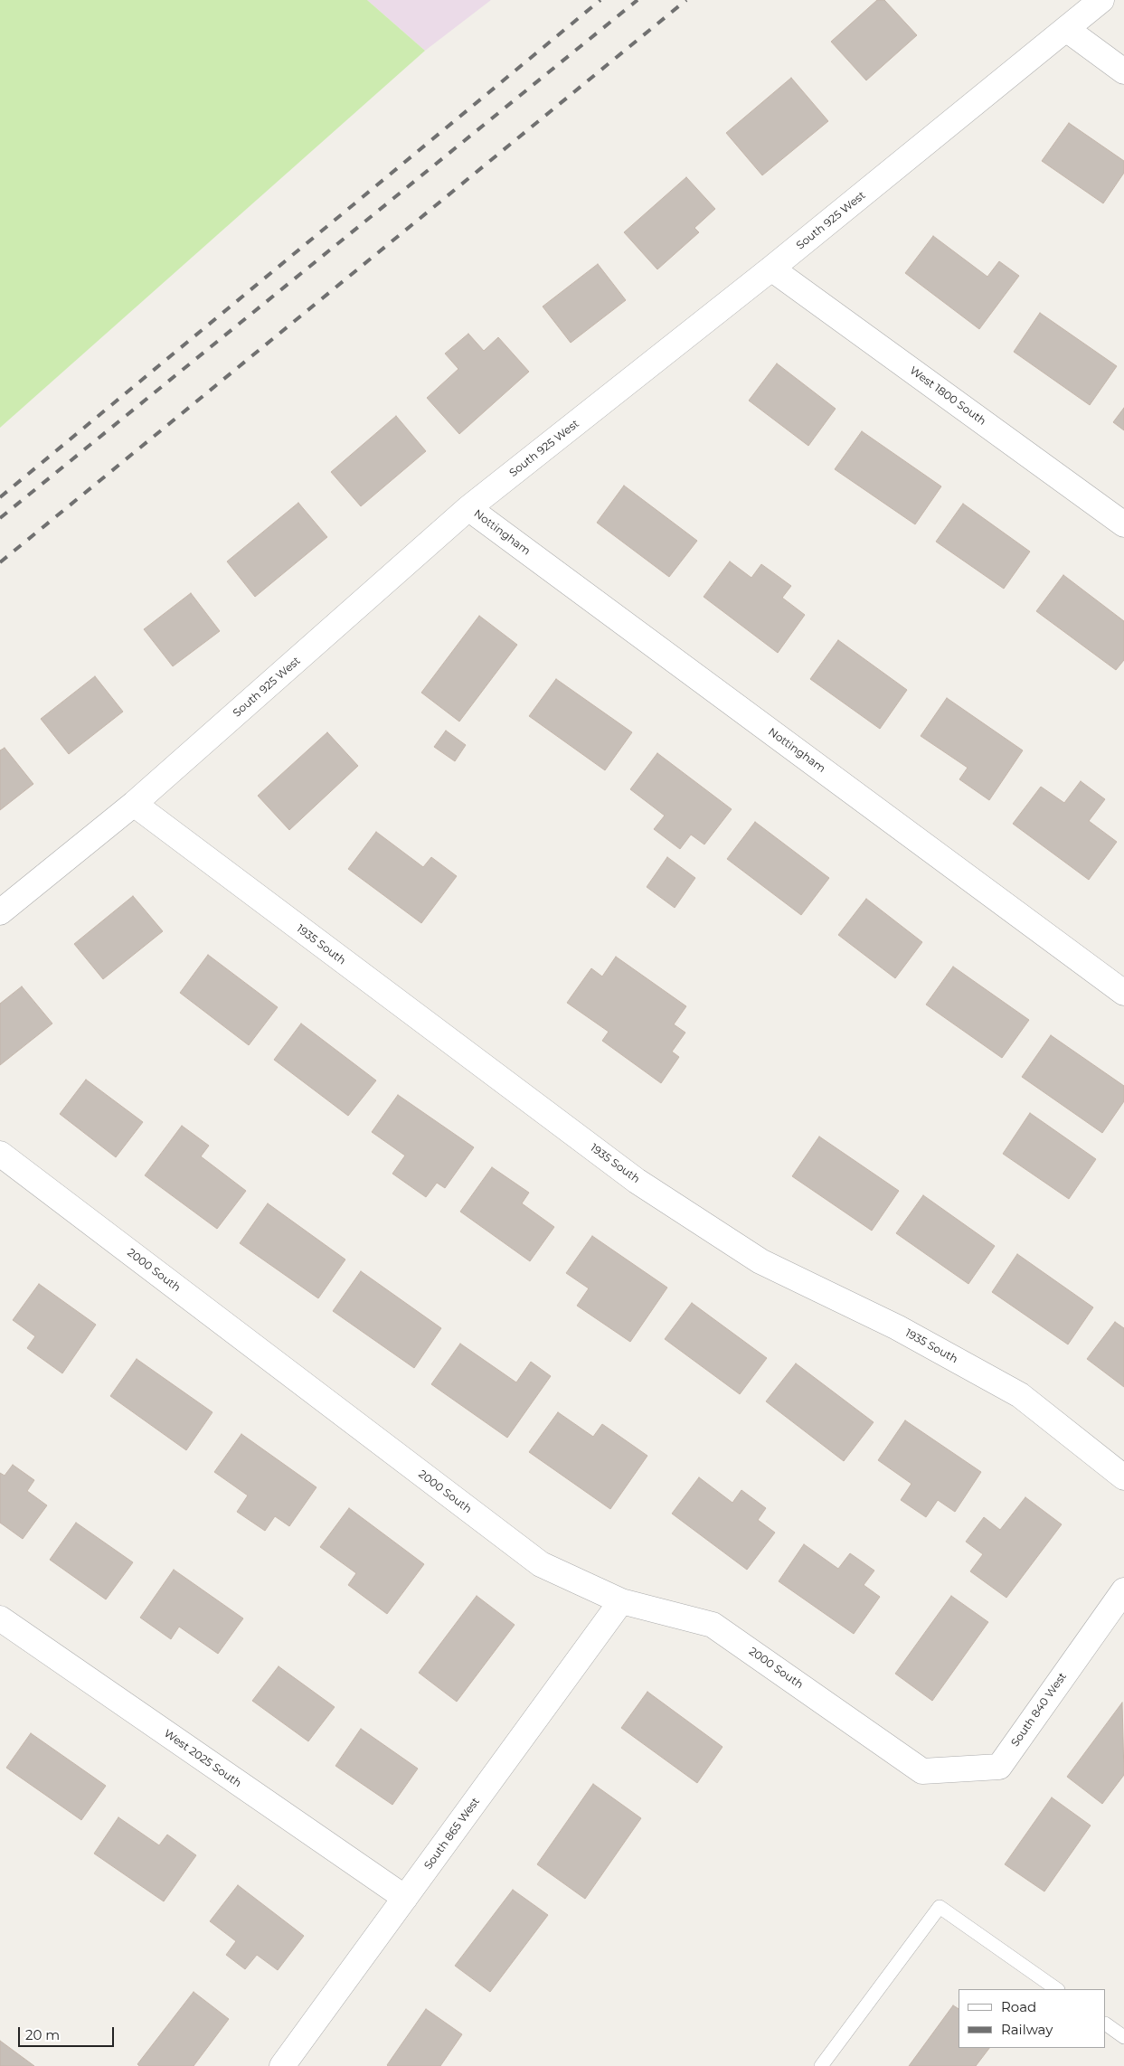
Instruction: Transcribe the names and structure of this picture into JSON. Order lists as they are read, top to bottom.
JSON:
{
  "streets": {
    "street": [
      "South 925 West",
      "West 1800 South",
      "Nottingham",
      "1935 South",
      "2000 South",
      "South 840 West",
      "West 2025 South",
      "South 865 West"
    ]
  },
  "crossings": [
    ["South 925 West", "West 1800 South"],
    ["South 925 West", "Nottingham"],
    ["South 925 West", "1935 South"],
    ["2000 South", "South 840 West"],
    ["2000 South", "South 865 West"],
    ["West 2025 South", "South 865 West"]
  ],
  "legend": ["Road", "Railway"],
  "scale_bar": "20 m"
}
